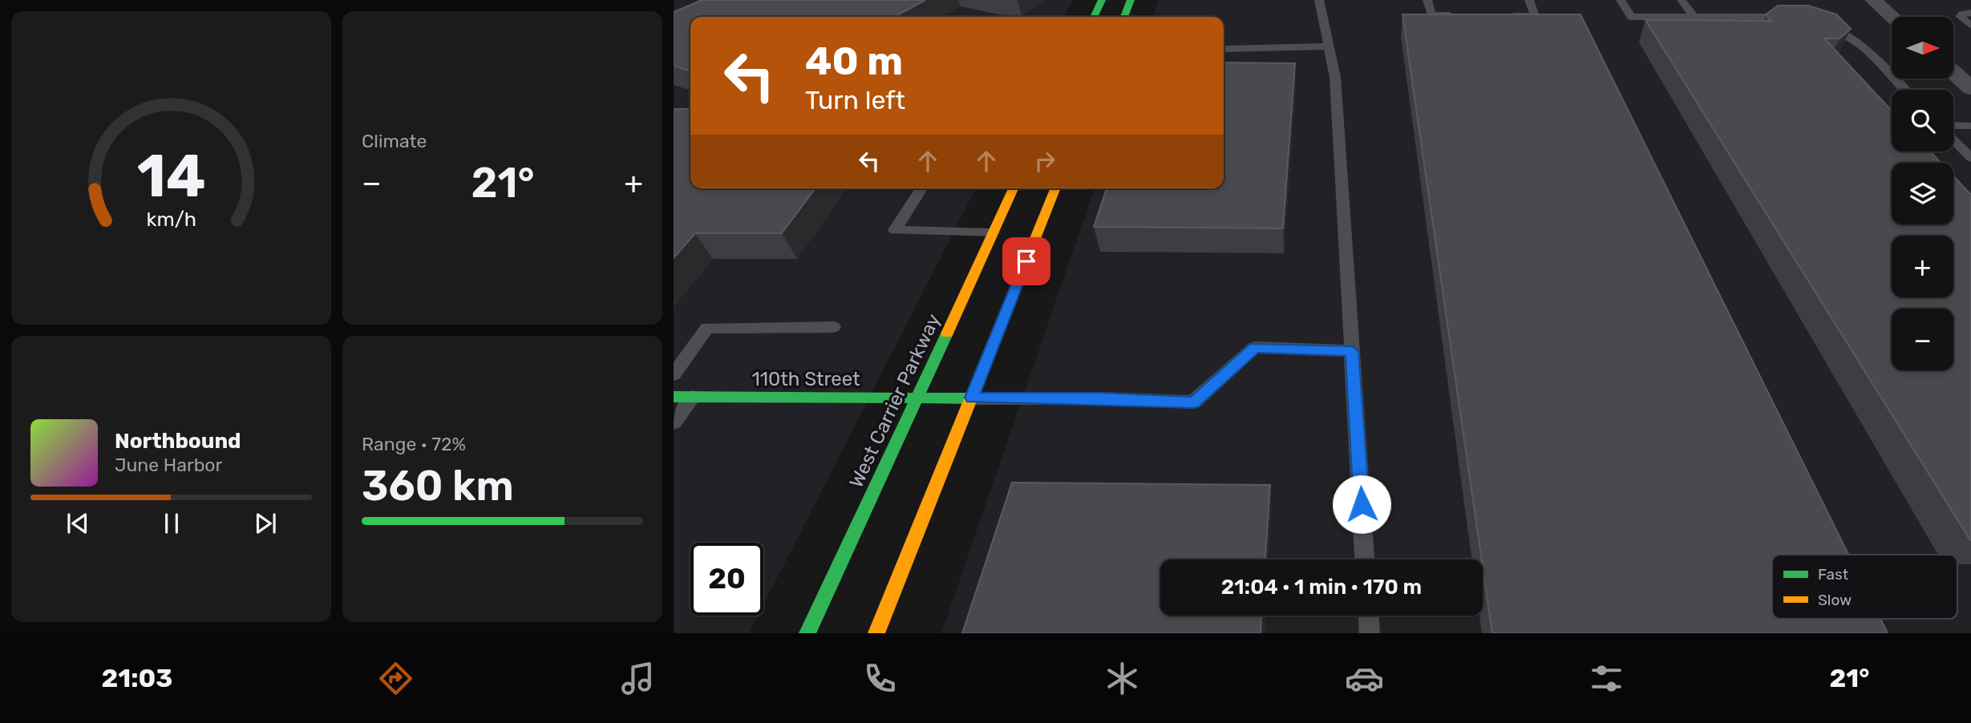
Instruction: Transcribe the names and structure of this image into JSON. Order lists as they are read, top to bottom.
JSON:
{
  "streets": {
    "main road": ["110th Street", "West Carrier Parkway"]
  },
  "crossings": [
    ["110th Street", "West Carrier Parkway"]
  ],
  "legend": ["Fast", "Slow"],
  "north": "right",
  "page": {
    "tile": [
      "Climate",
      ["Range · 72%", "360 km"]
    ],
    "map_buttons": ["+", "−"],
    "turn": ["40 m", "Turn left"],
    "heat": ["−", "21°", "+"],
    "song": ["Northbound", "June Harbor"],
    "limit": "20",
    "trip": "21:04 · 1 min · 170 m",
    "tabs": ["21:03", "21°"],
    "gauge": ["14", "km/h"]
  }
}
